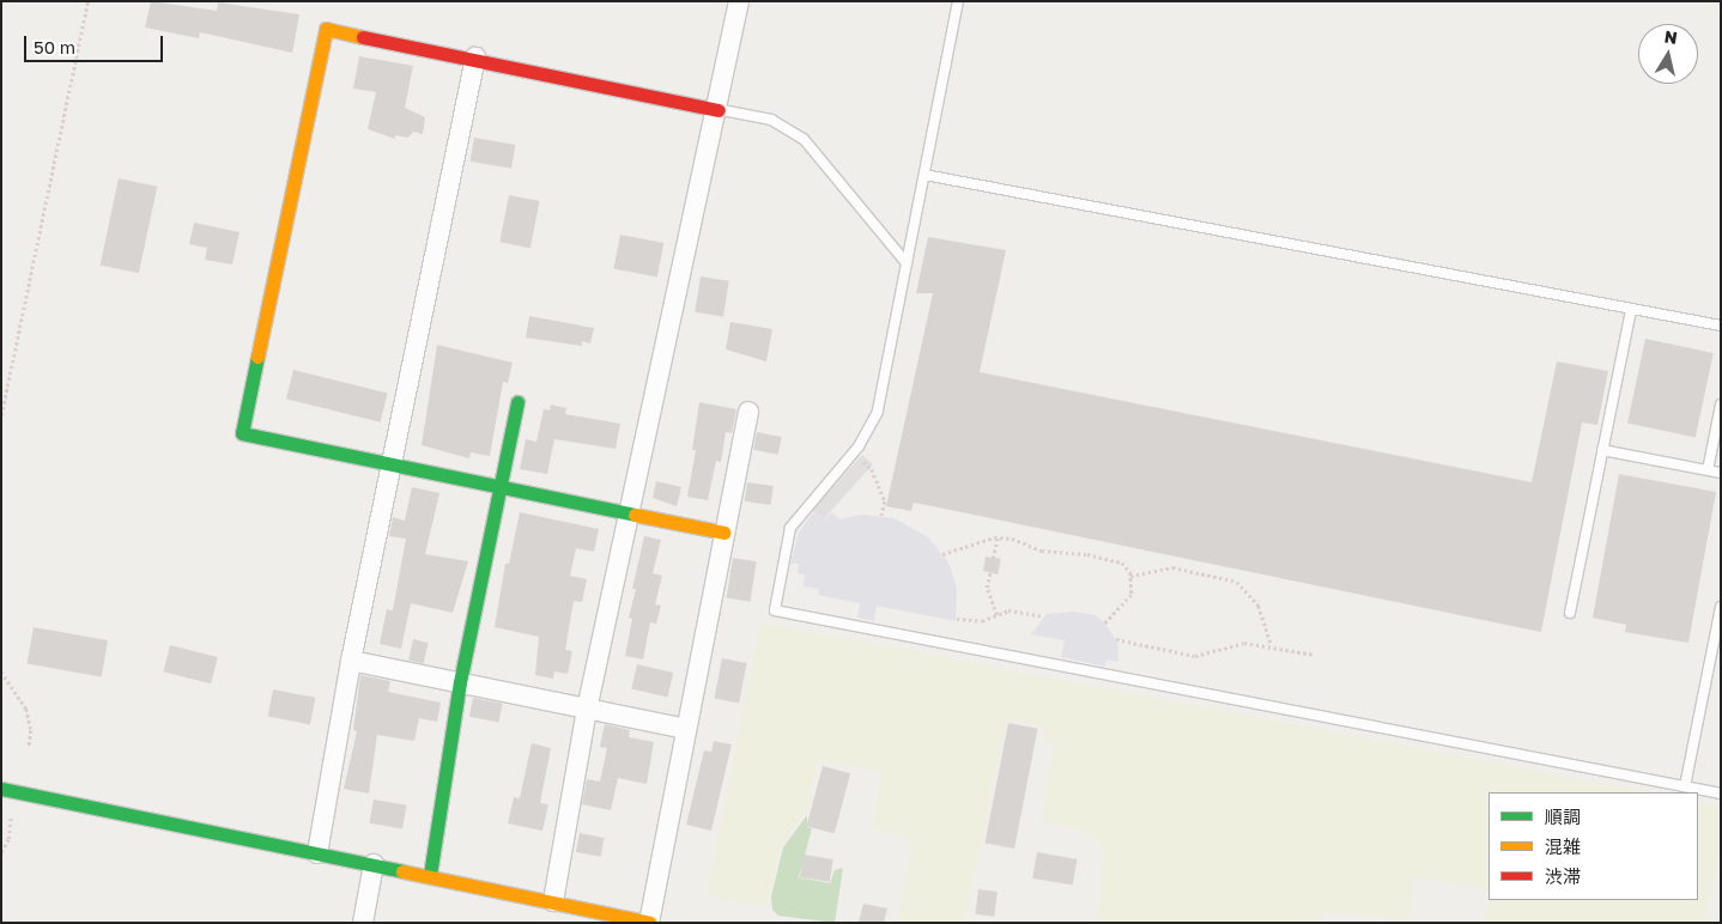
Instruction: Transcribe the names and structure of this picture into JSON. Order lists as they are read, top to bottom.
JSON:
{
  "legend": ["順調", "混雑", "渋滞"],
  "scale_bar": "50 m",
  "north": "top"
}
